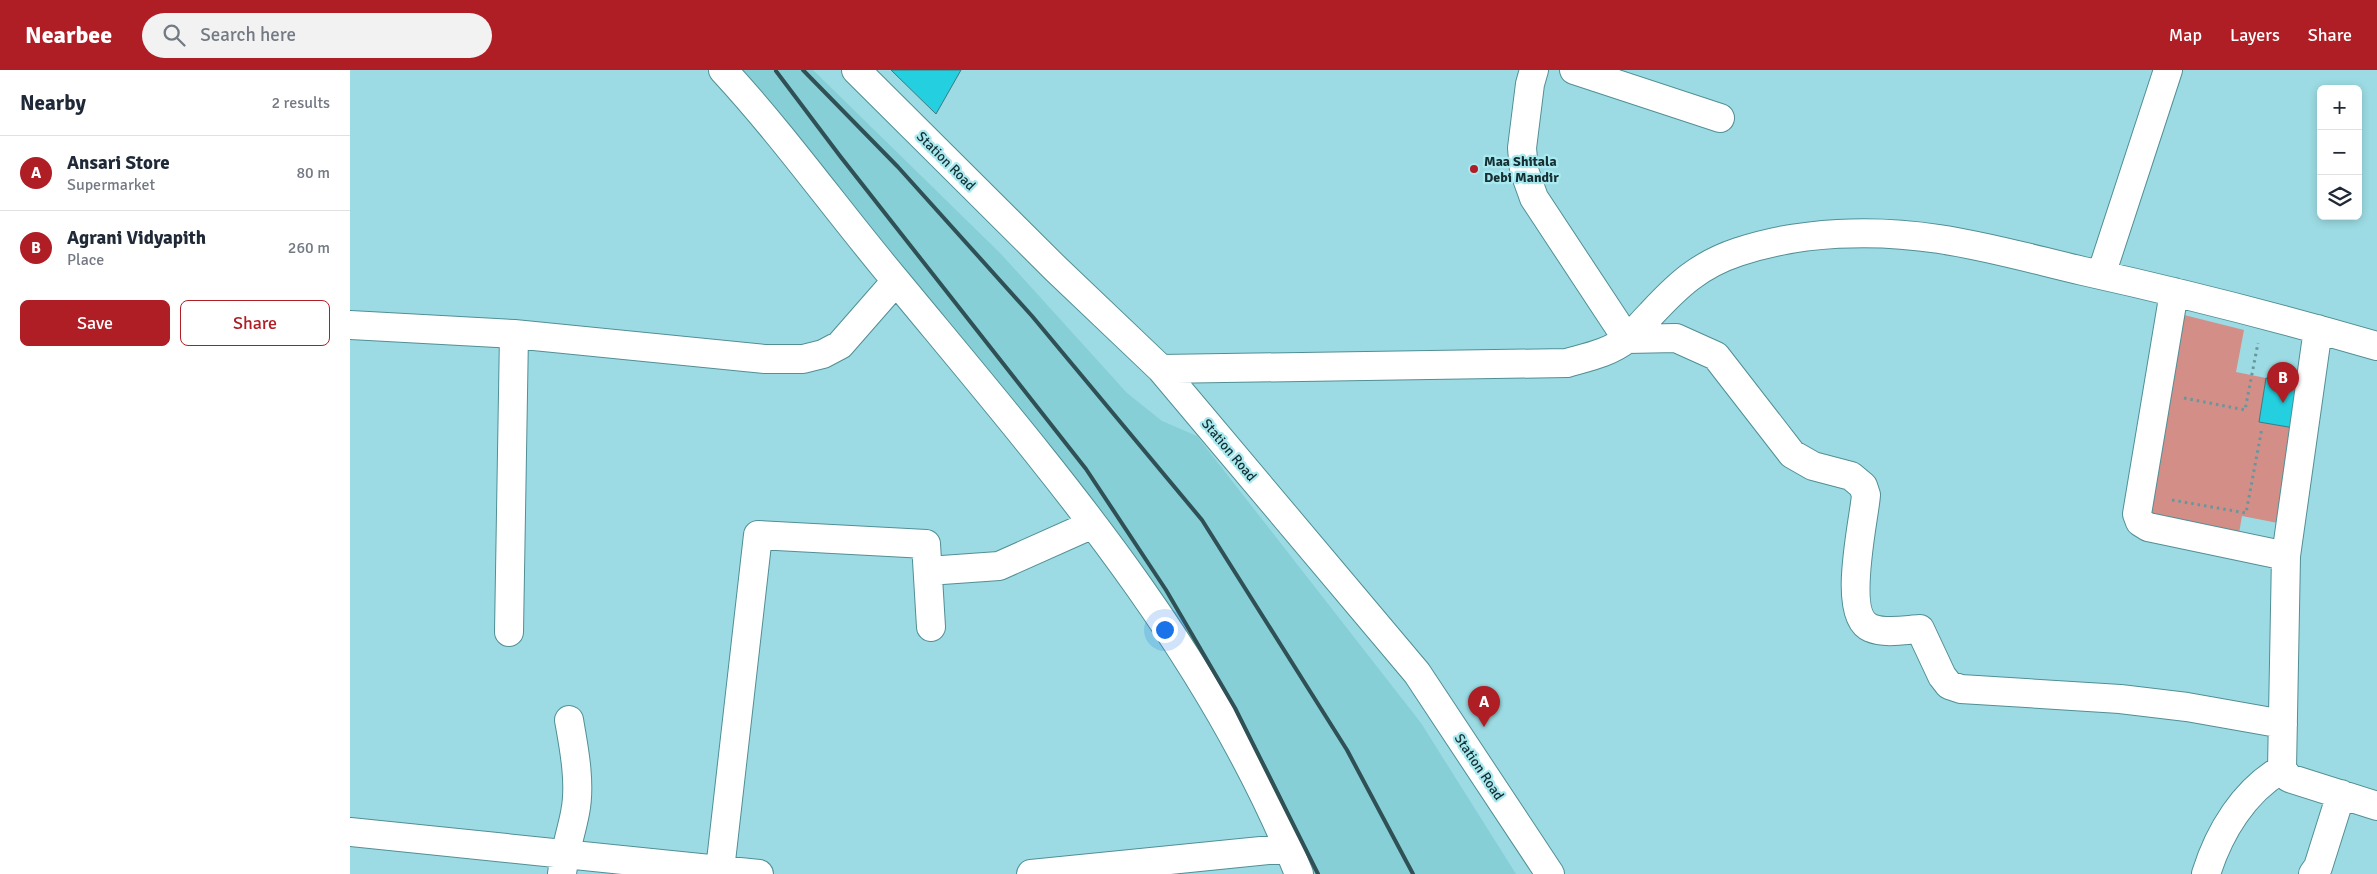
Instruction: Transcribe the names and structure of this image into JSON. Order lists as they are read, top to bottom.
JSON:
{
  "streets": {
    "street": ["Station Road"]
  },
  "places": ["Maa Shitala Debi Mandir"],
  "page": {
    "header": "Nearbee",
    "search": "Search here",
    "nav": ["Map", "Layers", "Share"],
    "heading": ["Nearby", "2 results"],
    "map_buttons": ["+", "−"],
    "list": [
      {
        "mark": "A",
        "name": "Ansari Store",
        "note": "Supermarket",
        "value": "80 m"
      },
      {
        "mark": "B",
        "name": "Agrani Vidyapith",
        "note": "Place",
        "value": "260 m"
      }
    ],
    "buttons": ["Save", "Share"],
    "pins": ["B", "A"]
  }
}
